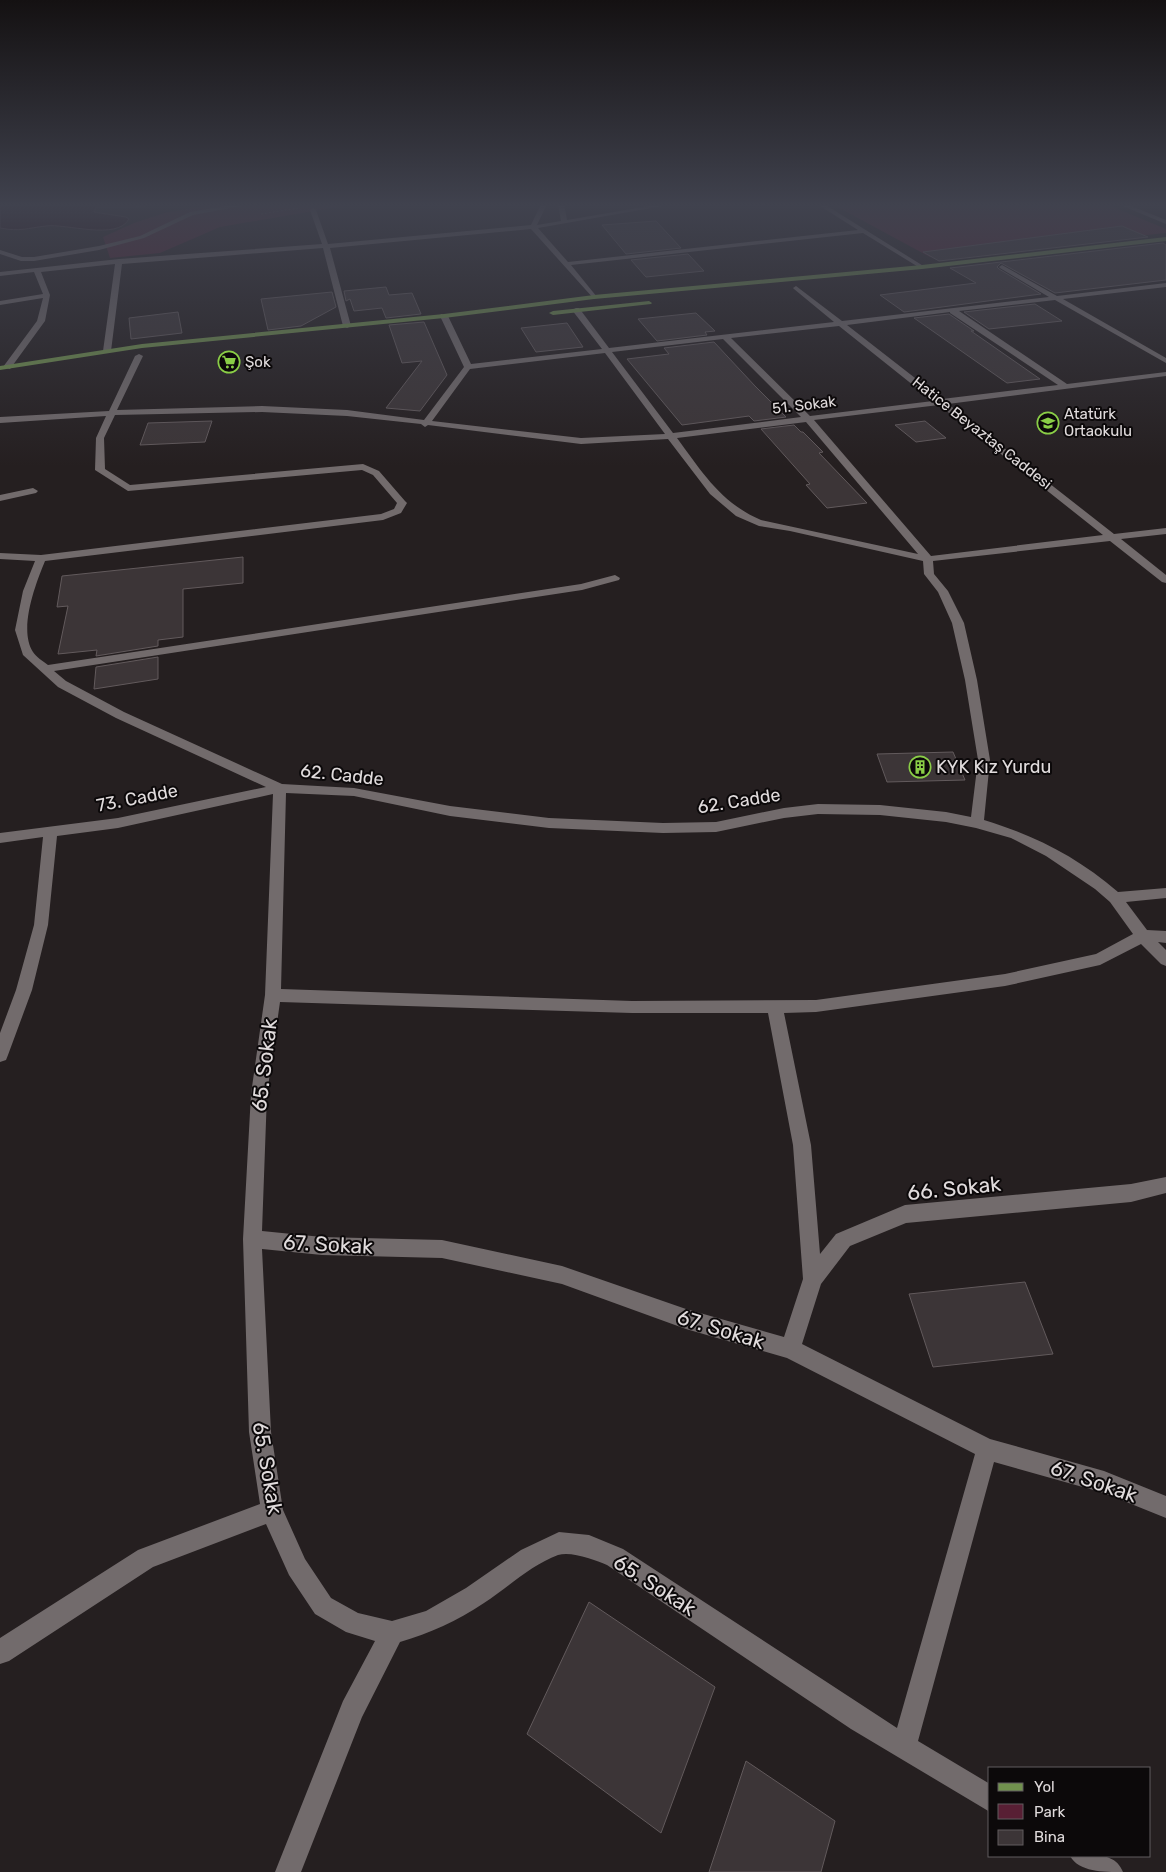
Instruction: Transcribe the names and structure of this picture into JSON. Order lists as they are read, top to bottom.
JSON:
{
  "streets": {
    "street": [
      "51. Sokak",
      "Hatice Beyaztaş Caddesi",
      "62. Cadde",
      "73. Cadde",
      "65. Sokak",
      "66. Sokak",
      "67. Sokak"
    ]
  },
  "crossings": [
    ["51. Sokak", "Hatice Beyaztaş Caddesi"],
    ["62. Cadde", "73. Cadde"],
    ["62. Cadde", "65. Sokak"],
    ["73. Cadde", "65. Sokak"],
    ["65. Sokak", "67. Sokak"],
    ["66. Sokak", "67. Sokak"]
  ],
  "places": {
    "supermarket": ["Şok"],
    "school or university": ["Atatürk Ortaokulu"],
    "building": ["KYK Kız Yurdu"]
  },
  "legend": ["Yol", "Park", "Bina"]
}
